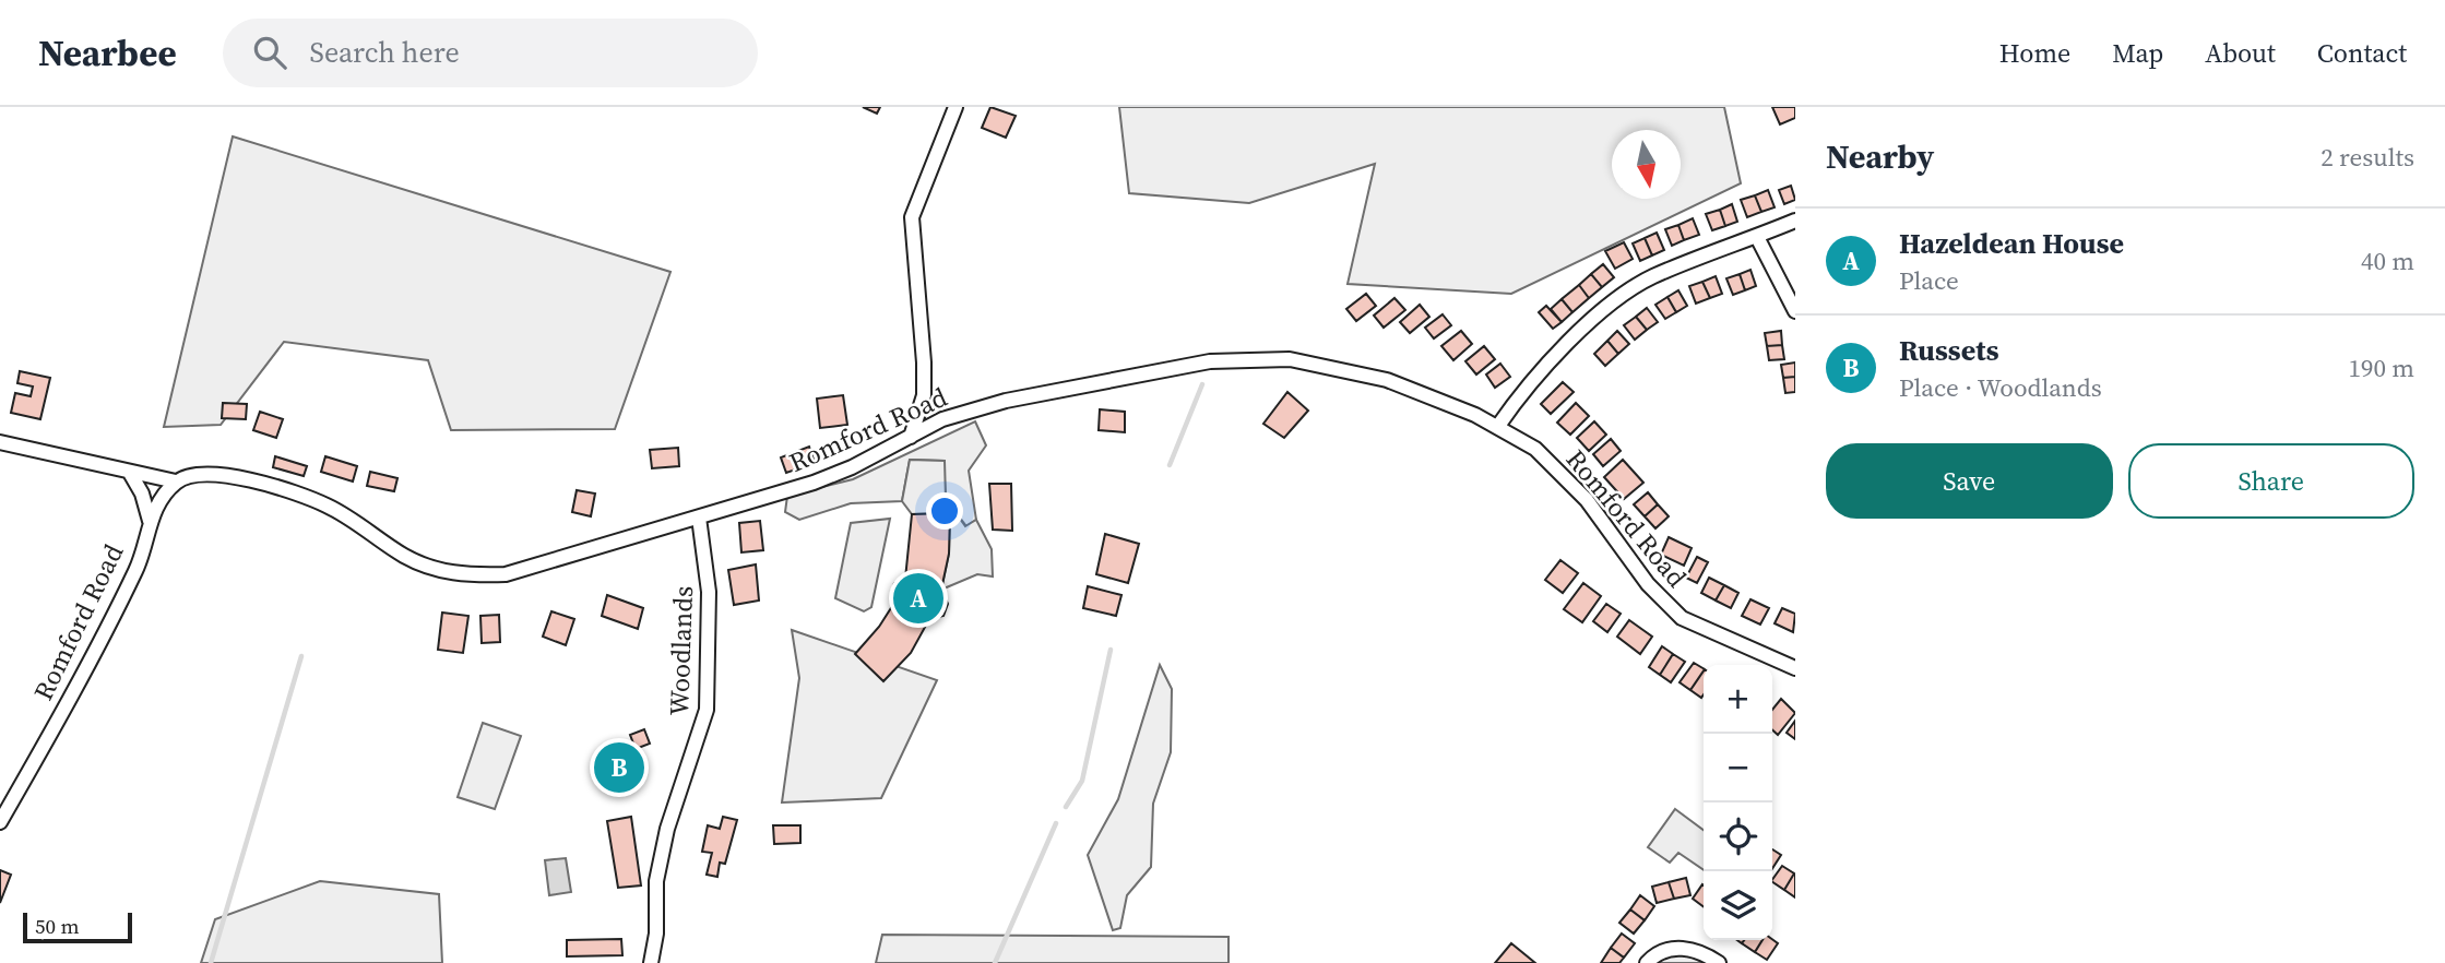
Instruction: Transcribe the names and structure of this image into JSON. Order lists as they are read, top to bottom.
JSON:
{
  "streets": {
    "street": ["Romford Road", "Woodlands"]
  },
  "crossings": [
    ["Romford Road", "Woodlands"]
  ],
  "scale_bar": "50 m",
  "north": "bottom",
  "page": {
    "header": "Nearbee",
    "search": "Search here",
    "nav": [
      "Home",
      "Map",
      "About",
      "Contact"
    ],
    "heading": ["Nearby", "2 results"],
    "list": [
      {
        "mark": "A",
        "name": "Hazeldean House",
        "note": "Place",
        "value": "40 m"
      },
      {
        "mark": "B",
        "name": "Russets",
        "note": "Place · Woodlands",
        "value": "190 m"
      }
    ],
    "buttons": ["Save", "Share"],
    "pins": ["A", "B"],
    "map_buttons": ["+", "−"],
    "scale": "50 m"
  }
}
